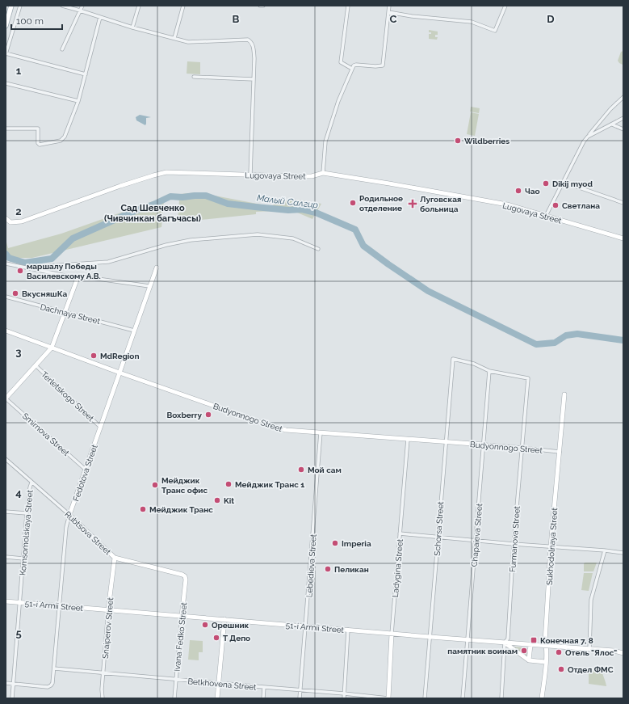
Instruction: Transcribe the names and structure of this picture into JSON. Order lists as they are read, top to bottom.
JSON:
{
  "streets": {
    "street": [
      "Lugovaya Street",
      "Dachnaya Street",
      "Terletskogo Street",
      "Budyonnogo Street",
      "Smirnova Street",
      "Fedotova Street",
      "Schorsa Street",
      "Komsomolskaya Street",
      "Rubtsova Street",
      "Chapaieva Street",
      "Furmanova Street",
      "Sukhodolnaya Street",
      "Lebedieva Street",
      "Ladygina Street",
      "51-i Armii Street",
      "Snaiperov Street",
      "Ivana Fedko Street",
      "Betkhovena Street"
    ]
  },
  "crossings": [
    ["Dachnaya Street", "Fedotova Street"],
    ["Terletskogo Street", "Fedotova Street"],
    ["Budyonnogo Street", "Fedotova Street"],
    ["Budyonnogo Street", "Schorsa Street"],
    ["Budyonnogo Street", "Chapaieva Street"],
    ["Budyonnogo Street", "Furmanova Street"],
    ["Budyonnogo Street", "Sukhodolnaya Street"],
    ["Budyonnogo Street", "Lebedieva Street"],
    ["Budyonnogo Street", "Ladygina Street"],
    ["Smirnova Street", "Fedotova Street"],
    ["Fedotova Street", "Komsomolskaya Street"],
    ["Fedotova Street", "Rubtsova Street"],
    ["Fedotova Street", "51-i Armii Street"],
    ["Fedotova Street", "Betkhovena Street"],
    ["Schorsa Street", "Chapaieva Street"],
    ["Schorsa Street", "Furmanova Street"],
    ["Schorsa Street", "51-i Armii Street"],
    ["Komsomolskaya Street", "Rubtsova Street"],
    ["Komsomolskaya Street", "51-i Armii Street"],
    ["Rubtsova Street", "Snaiperov Street"],
    ["Rubtsova Street", "Ivana Fedko Street"],
    ["Chapaieva Street", "Furmanova Street"],
    ["Chapaieva Street", "51-i Armii Street"],
    ["Furmanova Street", "51-i Armii Street"],
    ["Sukhodolnaya Street", "51-i Armii Street"],
    ["Lebedieva Street", "51-i Armii Street"],
    ["Lebedieva Street", "Betkhovena Street"],
    ["Ladygina Street", "51-i Armii Street"],
    ["Ladygina Street", "Betkhovena Street"],
    ["51-i Armii Street", "Snaiperov Street"],
    ["51-i Armii Street", "Ivana Fedko Street"],
    ["Snaiperov Street", "Betkhovena Street"],
    ["Ivana Fedko Street", "Betkhovena Street"]
  ],
  "districts": ["Сад Шевченко (Чивчинкан багъчасы)"],
  "water": ["Малый Салгир"],
  "places": {
    "other": [
      "Wildberries",
      "Dikij myod",
      "Чао",
      "Родильное отделение",
      "Светлана",
      "маршалу Победы Василевскому А.В.",
      "ВкусняшКа",
      "MdRegion",
      "Boxberry",
      "Мой сам",
      "Мейджик Транс 1",
      "Мейджик Транс офис",
      "Kit",
      "Мейджик Транс",
      "Imperia",
      "Пеликан",
      "Орешник",
      "Т Депо",
      "памятник воинам",
      "Отель \"Ялос\"",
      "Отдел ФМС"
    ],
    "health": ["Луговская больница"],
    "transit": ["Конечная 7, 8"]
  },
  "scale_bar": "100 m",
  "grid": {
    "columns": ["B", "C", "D"],
    "rows": [
      "1",
      "2",
      "3",
      "4",
      "5"
    ]
  }
}
